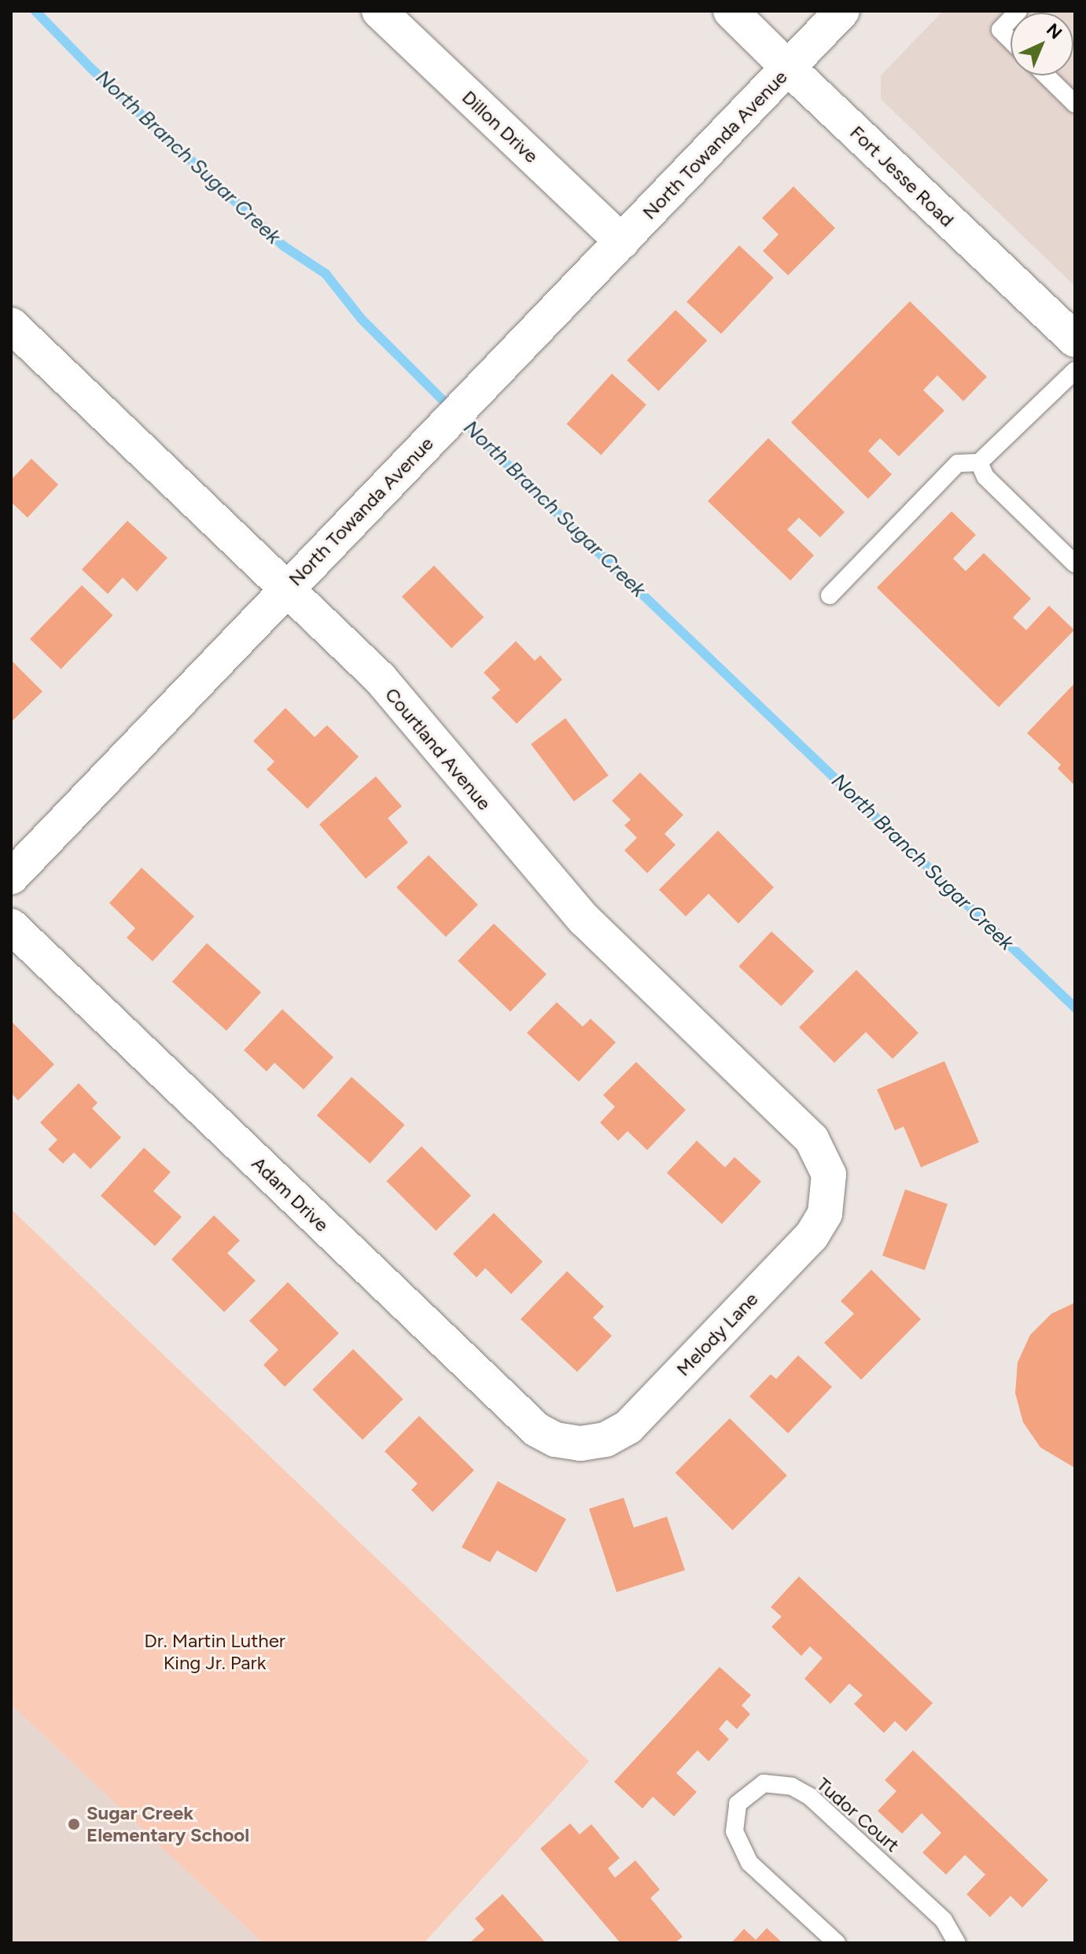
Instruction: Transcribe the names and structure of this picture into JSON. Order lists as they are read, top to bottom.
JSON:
{
  "streets": {
    "street": [
      "Dillon Drive",
      "North Towanda Avenue",
      "Fort Jesse Road",
      "Courtland Avenue",
      "Adam Drive",
      "Melody Lane"
    ],
    "lane": ["Tudor Court"]
  },
  "crossings": [
    ["Dillon Drive", "North Towanda Avenue"],
    ["North Towanda Avenue", "Fort Jesse Road"],
    ["North Towanda Avenue", "Courtland Avenue"],
    ["Courtland Avenue", "Melody Lane"],
    ["Adam Drive", "Melody Lane"]
  ],
  "water": ["North Branch Sugar Creek"],
  "parks": ["Dr. Martin Luther King Jr. Park"],
  "places": ["Sugar Creek Elementary School"],
  "north": "top right"
}
